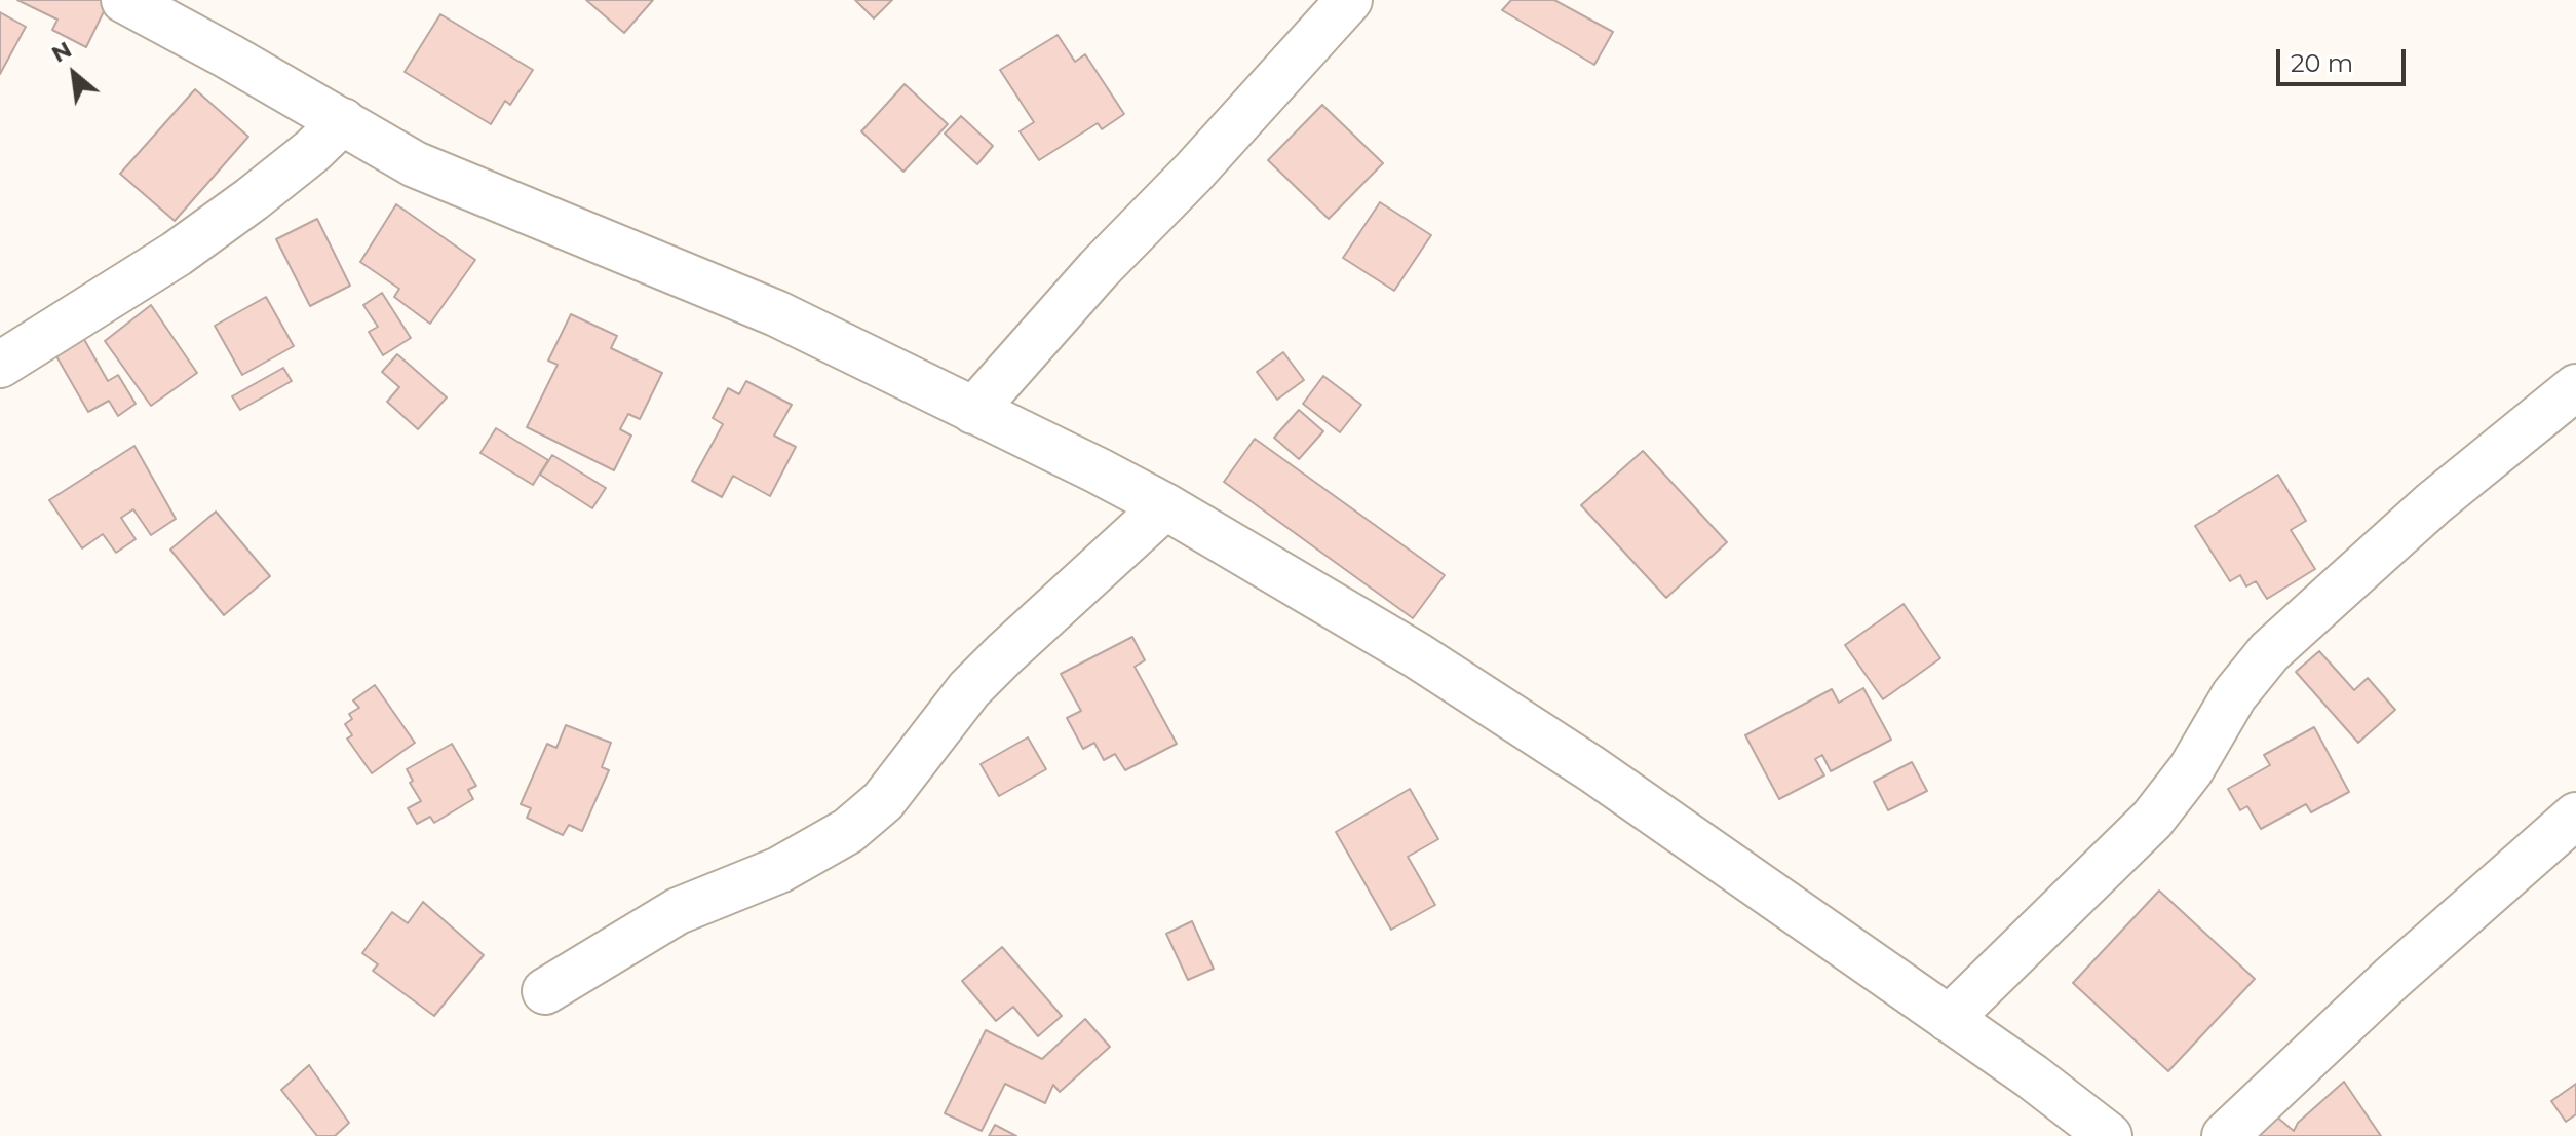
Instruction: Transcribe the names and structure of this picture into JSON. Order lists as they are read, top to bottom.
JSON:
{
  "scale_bar": "20 m",
  "north": "top left"
}
